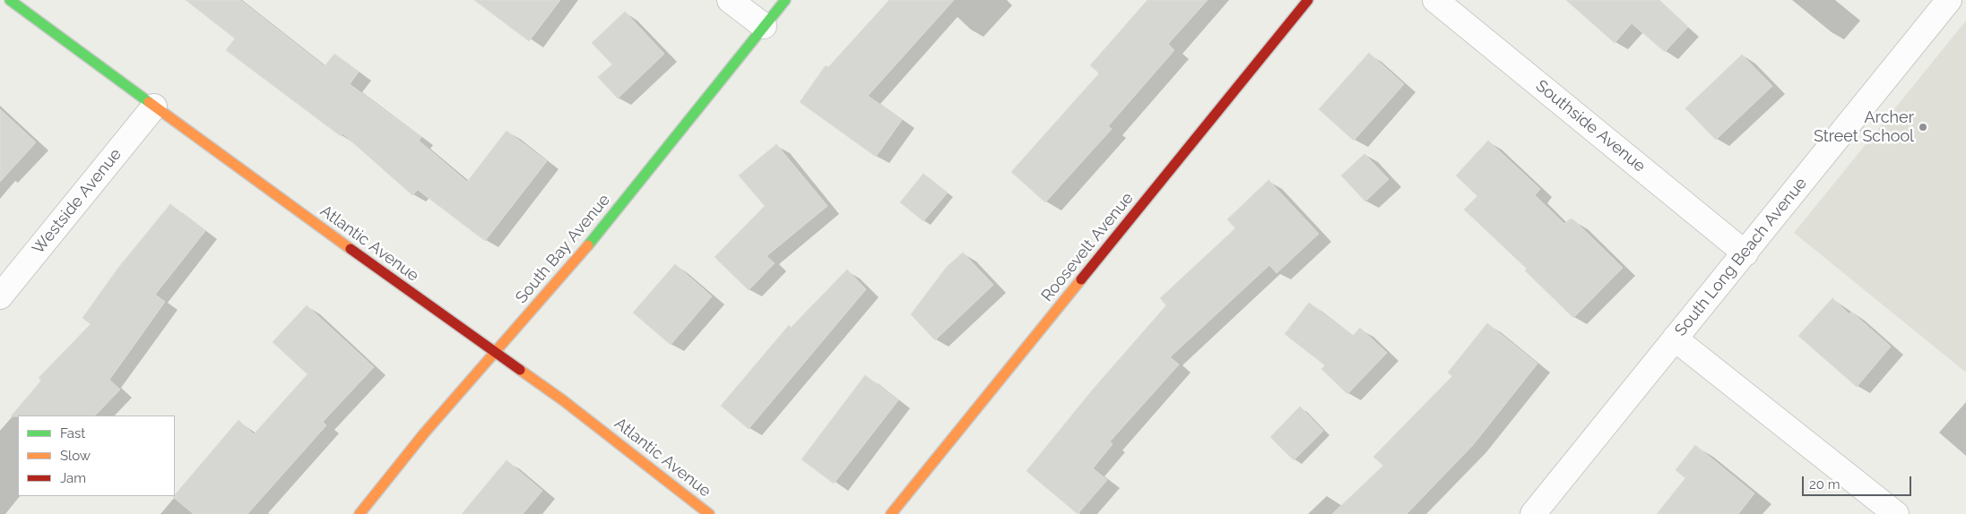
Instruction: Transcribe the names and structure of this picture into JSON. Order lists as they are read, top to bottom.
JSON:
{
  "streets": {
    "street": [
      "Southside Avenue",
      "Westside Avenue",
      "Atlantic Avenue",
      "Roosevelt Avenue",
      "South Bay Avenue",
      "South Long Beach Avenue"
    ]
  },
  "crossings": [
    ["Southside Avenue", "South Long Beach Avenue"],
    ["Westside Avenue", "Atlantic Avenue"],
    ["Atlantic Avenue", "South Bay Avenue"]
  ],
  "places": ["Archer Street School"],
  "legend": ["Fast", "Slow", "Jam"],
  "scale_bar": "20 m"
}
